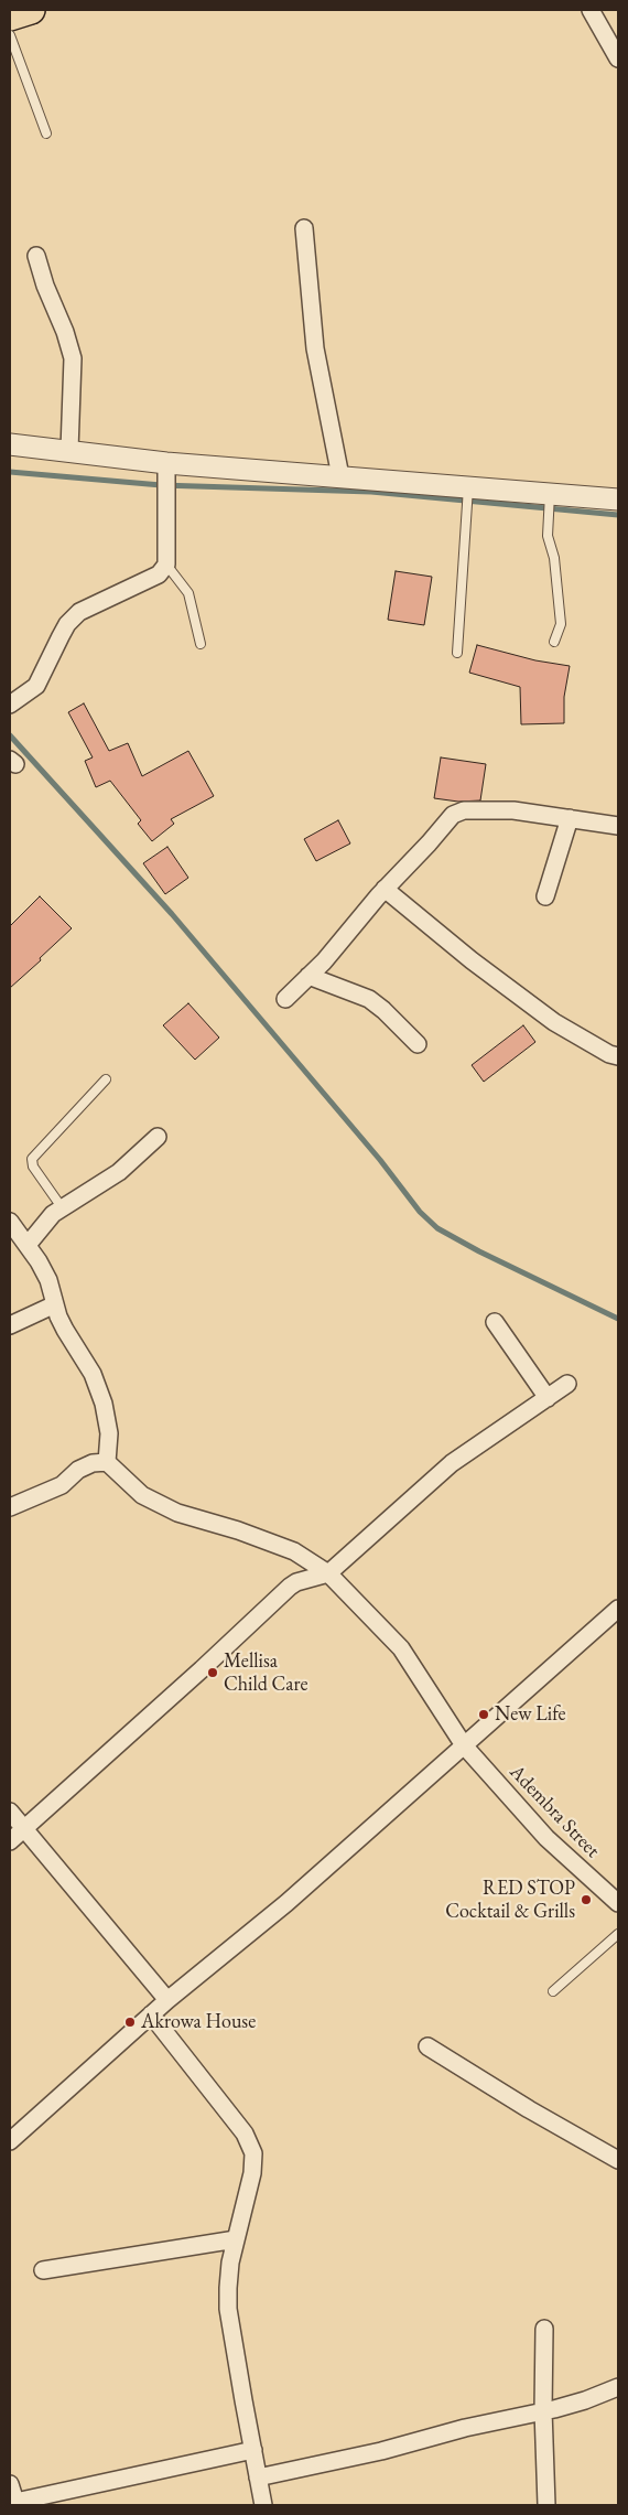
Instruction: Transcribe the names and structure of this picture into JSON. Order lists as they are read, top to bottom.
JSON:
{
  "streets": {
    "street": ["Adembra Street"]
  },
  "places": [
    "Mellisa Child Care",
    "New Life",
    "RED STOP Cocktail & Grills",
    "Akrowa House"
  ]
}
